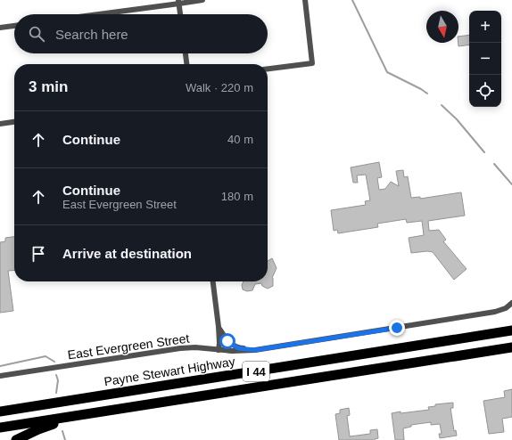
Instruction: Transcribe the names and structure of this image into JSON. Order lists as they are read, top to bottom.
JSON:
{
  "streets": {
    "highway": ["Payne Stewart Highway", "I 44"],
    "street": ["East Evergreen Street"]
  },
  "north": "bottom",
  "page": {
    "map_buttons": ["+", "−"],
    "search": "Search here",
    "heading": ["3 min", "Walk · 220 m"],
    "list": [
      ["Continue", "40 m"],
      ["Continue", "East Evergreen Street", "180 m"],
      "Arrive at destination"
    ]
  }
}
